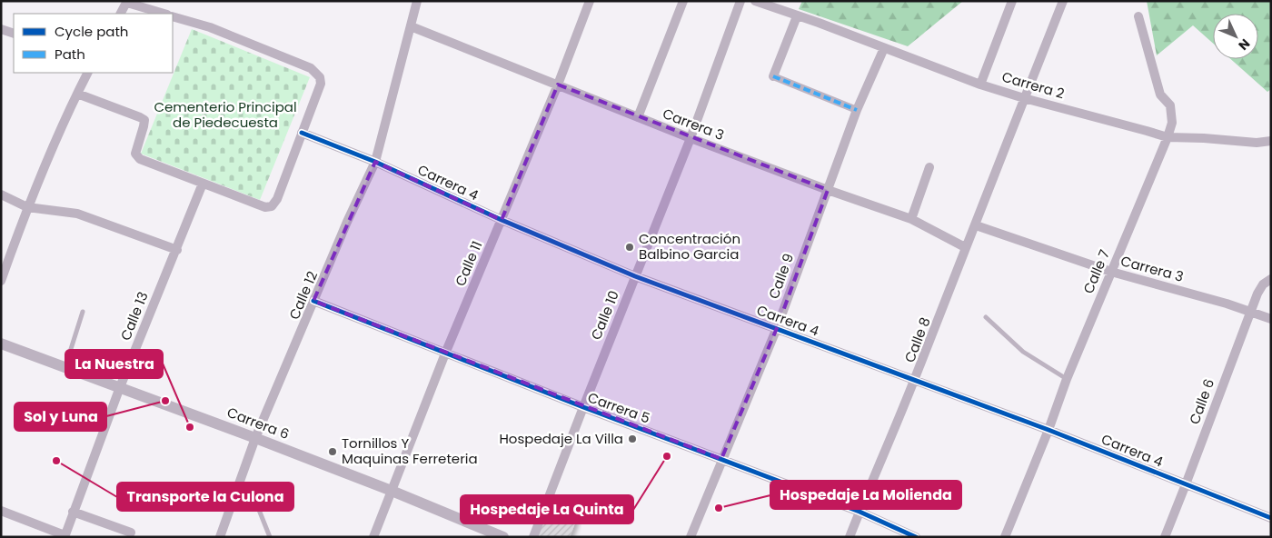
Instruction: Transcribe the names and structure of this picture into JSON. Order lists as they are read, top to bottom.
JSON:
{
  "streets": {
    "street": [
      "Carrera 2",
      "Carrera 3",
      "Carrera 4",
      "Calle 11",
      "Calle 7",
      "Calle 9",
      "Calle 12",
      "Calle 10",
      "Calle 13",
      "Calle 8",
      "Calle 6",
      "Carrera 5",
      "Carrera 6"
    ]
  },
  "crossings": [
    ["Carrera 2", "Calle 7"],
    ["Carrera 2", "Calle 9"],
    ["Carrera 2", "Calle 8"],
    ["Carrera 3", "Calle 11"],
    ["Carrera 3", "Calle 7"],
    ["Carrera 3", "Calle 9"],
    ["Carrera 3", "Calle 12"],
    ["Carrera 3", "Calle 10"],
    ["Carrera 3", "Calle 8"],
    ["Carrera 3", "Calle 6"],
    ["Carrera 4", "Calle 11"],
    ["Carrera 4", "Calle 7"],
    ["Carrera 4", "Calle 9"],
    ["Carrera 4", "Calle 12"],
    ["Carrera 4", "Calle 10"],
    ["Carrera 4", "Calle 8"],
    ["Carrera 4", "Calle 6"],
    ["Calle 11", "Carrera 5"],
    ["Calle 11", "Carrera 6"],
    ["Calle 9", "Carrera 5"],
    ["Calle 12", "Carrera 5"],
    ["Calle 12", "Carrera 6"],
    ["Calle 10", "Carrera 5"],
    ["Calle 13", "Carrera 6"],
    ["Calle 8", "Carrera 5"]
  ],
  "parks": ["Cementerio Principal de Piedecuesta"],
  "places": [
    "Concentración Balbino Garcia",
    "Sol y Luna",
    "La Nuestra",
    "Hospedaje La Villa",
    "Tornillos Y Maquinas Ferreteria",
    "Hospedaje La Quinta",
    "Transporte la Culona",
    "Hospedaje La Molienda"
  ],
  "legend": ["Cycle path", "Path"],
  "north": "bottom right"
}
